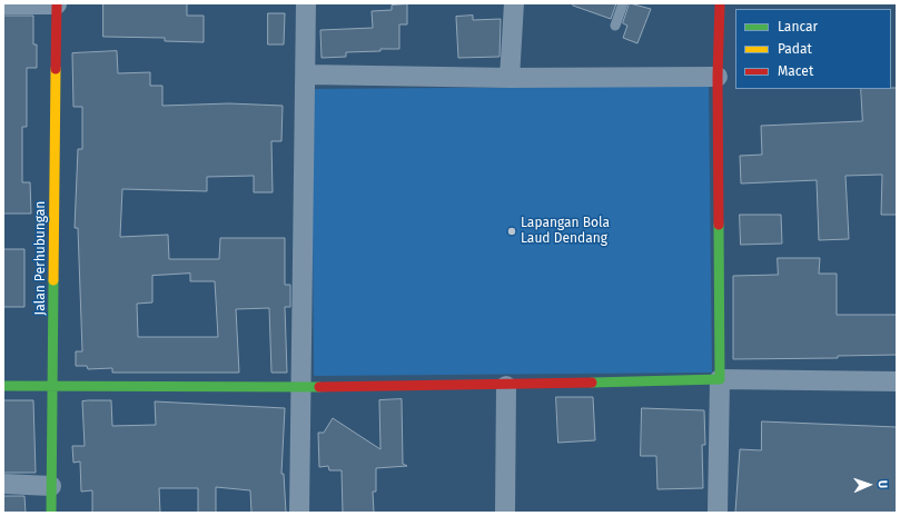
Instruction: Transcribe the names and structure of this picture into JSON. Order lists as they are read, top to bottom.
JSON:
{
  "streets": {
    "street": ["Jalan Perhubungan"]
  },
  "places": ["Lapangan Bola Laud Dendang"],
  "legend": ["Lancar", "Padat", "Macet"],
  "north": "right"
}
